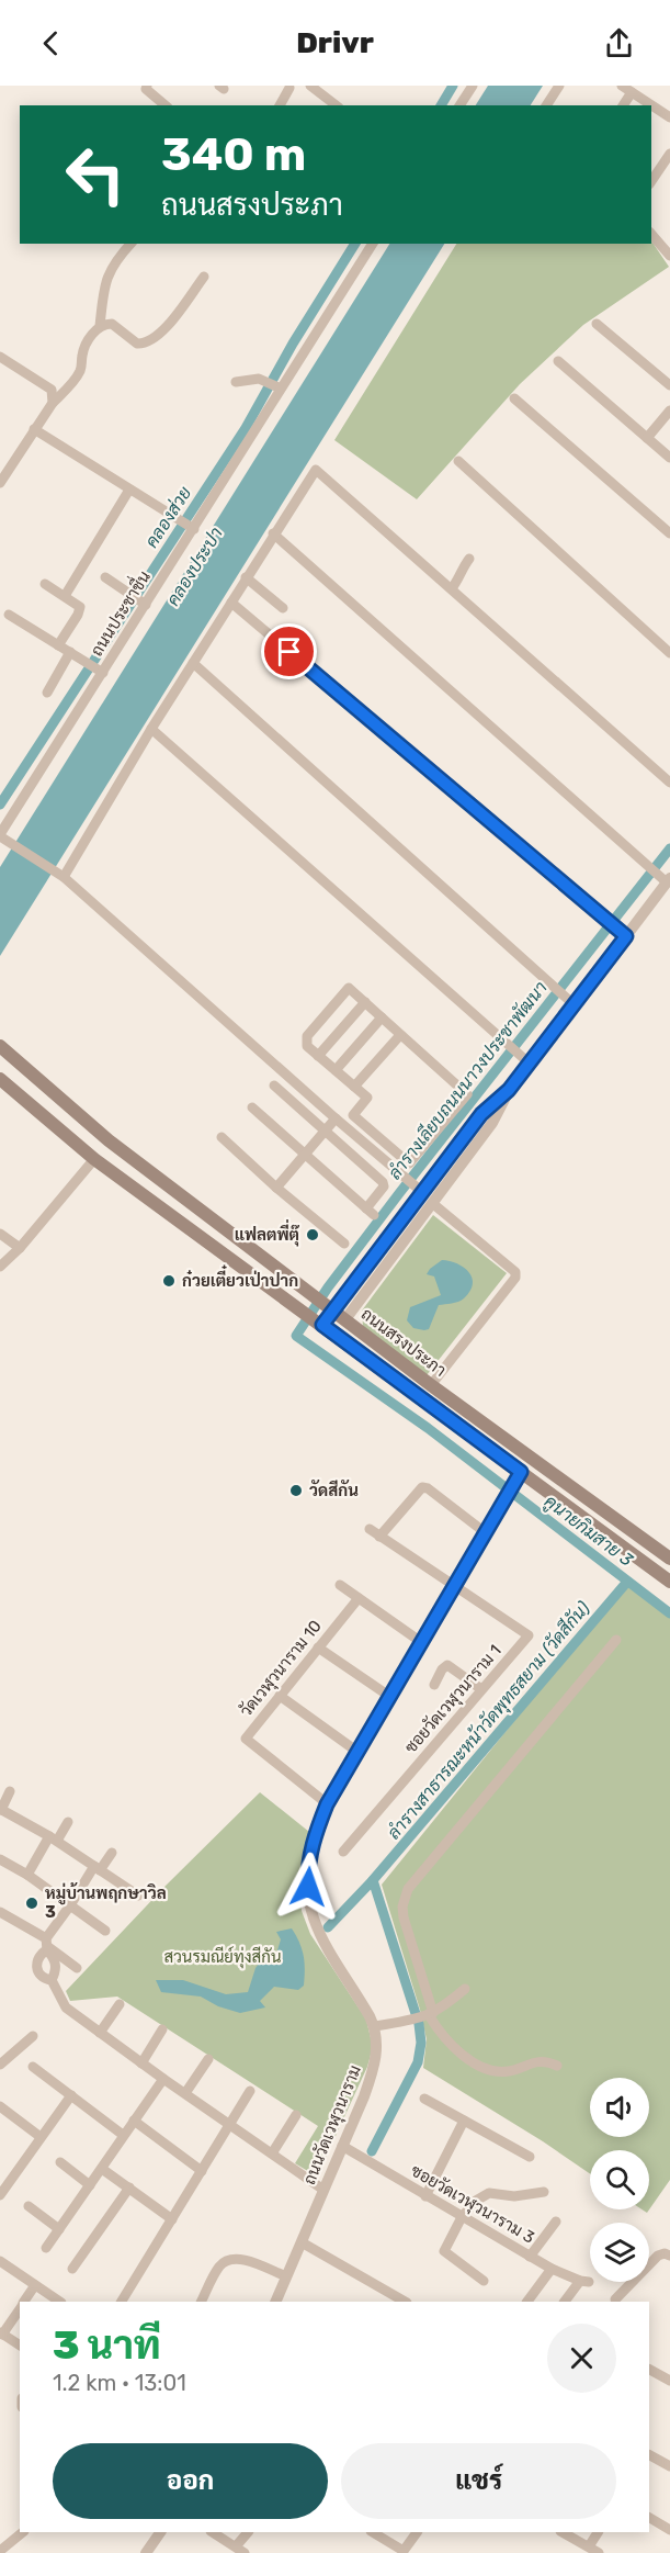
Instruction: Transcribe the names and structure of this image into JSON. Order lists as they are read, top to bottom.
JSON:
{
  "streets": {
    "main road": ["ถนนสรงประภา"],
    "street": [
      "ถนนประชาชื่น",
      "วัดเวฬุวนาราม 10",
      "ซอยวัดเวฬุวนาราม 1",
      "ถนนวัดเวฬุวนาราม",
      "ซอยวัดเวฬุวนาราม 3"
    ]
  },
  "crossings": [
    ["ถนนสรงประภา", "ถนนวัดเวฬุวนาราม"],
    ["วัดเวฬุวนาราม 10", "ถนนวัดเวฬุวนาราม"],
    ["ซอยวัดเวฬุวนาราม 1", "ถนนวัดเวฬุวนาราม"],
    ["ถนนวัดเวฬุวนาราม", "ซอยวัดเวฬุวนาราม 3"]
  ],
  "water": [
    "คลองส่วย",
    "คลองประปา",
    "ลำรางเลียบถนนนาวงประชาพัฒนา",
    "คูนายกิมสาย 3",
    "ลำรางสาธารณะหน้าวัดพุทธสยาม (วัดสีกัน)"
  ],
  "parks": ["สวนรมณีย์ทุ่งสีกัน"],
  "places": [
    "แฟลตพี่ตุ๊",
    "ก๋วยเตี๋ยวเป่าปาก",
    "วัดสีกัน",
    "หมู่บ้านพฤกษาวิล 3"
  ],
  "page": {
    "header": "Drivr",
    "turn": ["340 m", "ถนนสรงประภา"],
    "heading": ["3 นาที", "1.2 km · 13:01"],
    "buttons": ["ออก", "แชร์"]
  }
}
